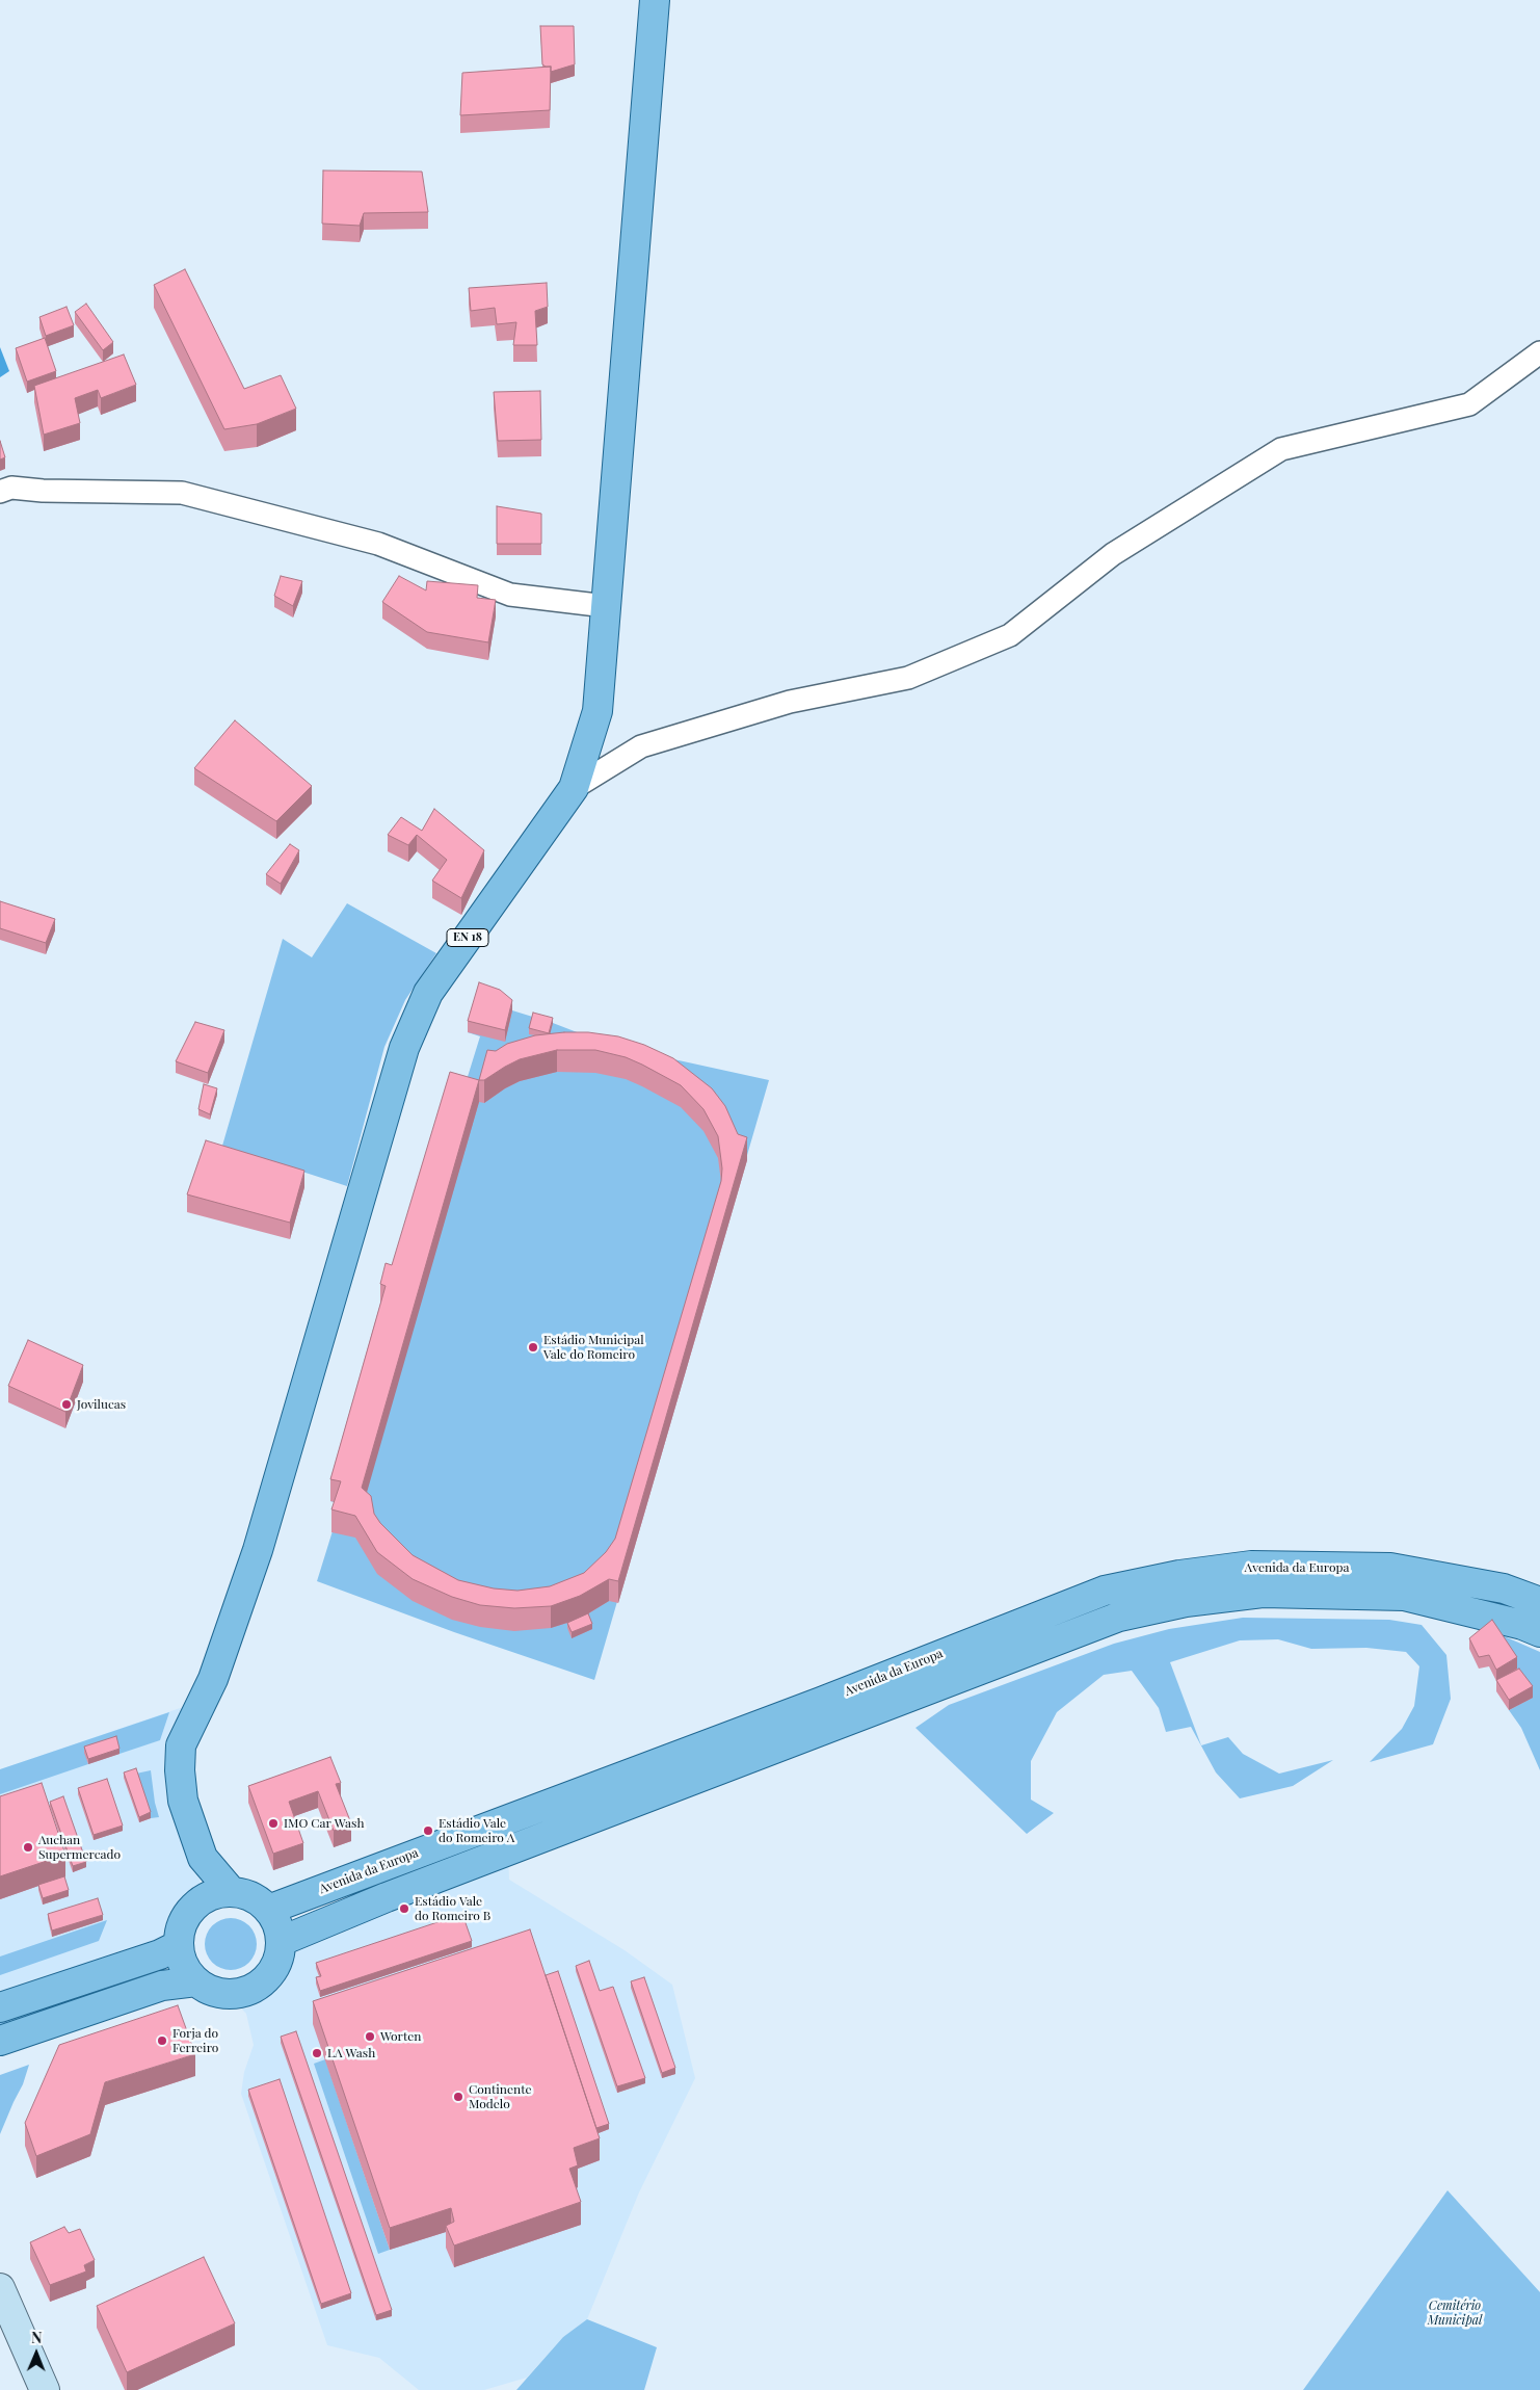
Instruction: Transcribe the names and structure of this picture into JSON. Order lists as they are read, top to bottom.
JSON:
{
  "streets": {
    "main road": ["EN 18", "Avenida da Europa"]
  },
  "crossings": [
    ["EN 18", "Avenida da Europa"]
  ],
  "parks": ["Cemitério Municipal"],
  "places": [
    "Estádio Municipal Vale do Romeiro",
    "Jovilucas",
    "IMO Car Wash",
    "Estádio Vale do Romeiro A",
    "Auchan Supermercado",
    "Estádio Vale do Romeiro B",
    "Worten",
    "Forja do Ferreiro",
    "LA Wash",
    "Continente Modelo"
  ],
  "north": "top"
}
